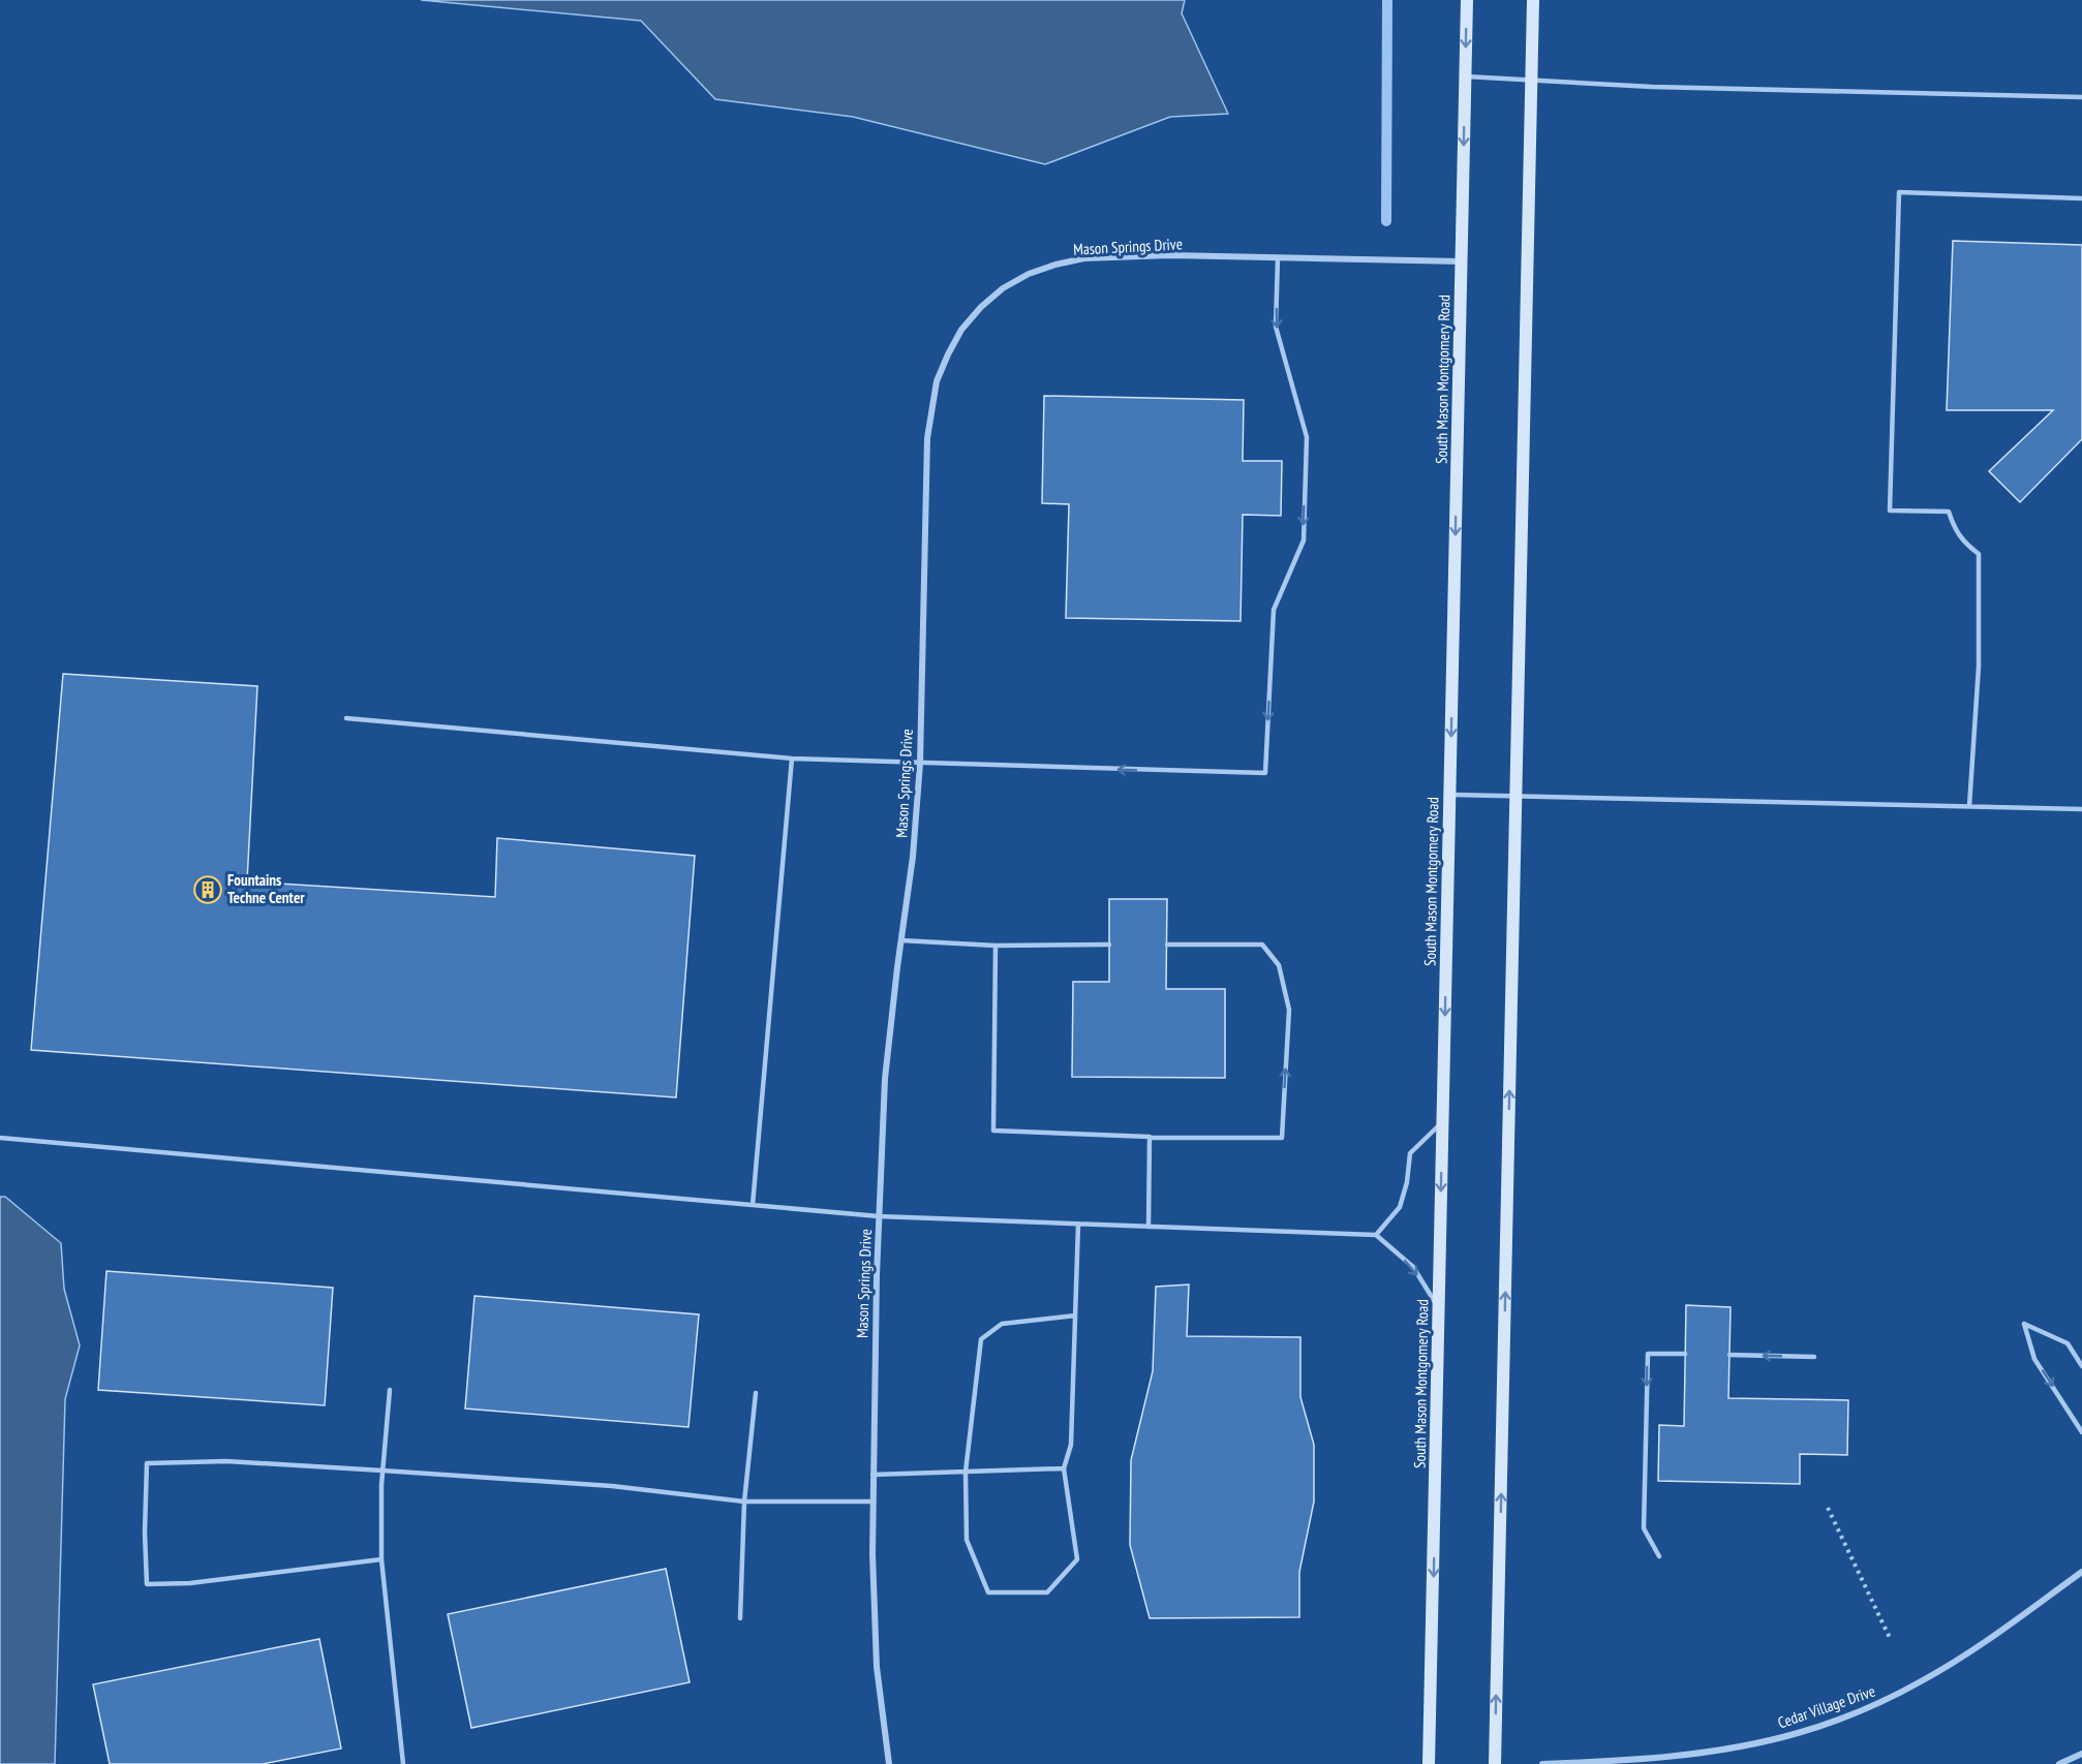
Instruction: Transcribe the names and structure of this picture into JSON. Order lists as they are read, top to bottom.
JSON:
{
  "streets": {
    "main road": ["South Mason Montgomery Road"],
    "street": ["Mason Springs Drive", "Cedar Village Drive"]
  },
  "crossings": [
    ["Mason Springs Drive", "South Mason Montgomery Road"]
  ],
  "places": {
    "building": ["Fountains Techne Center"]
  }
}
